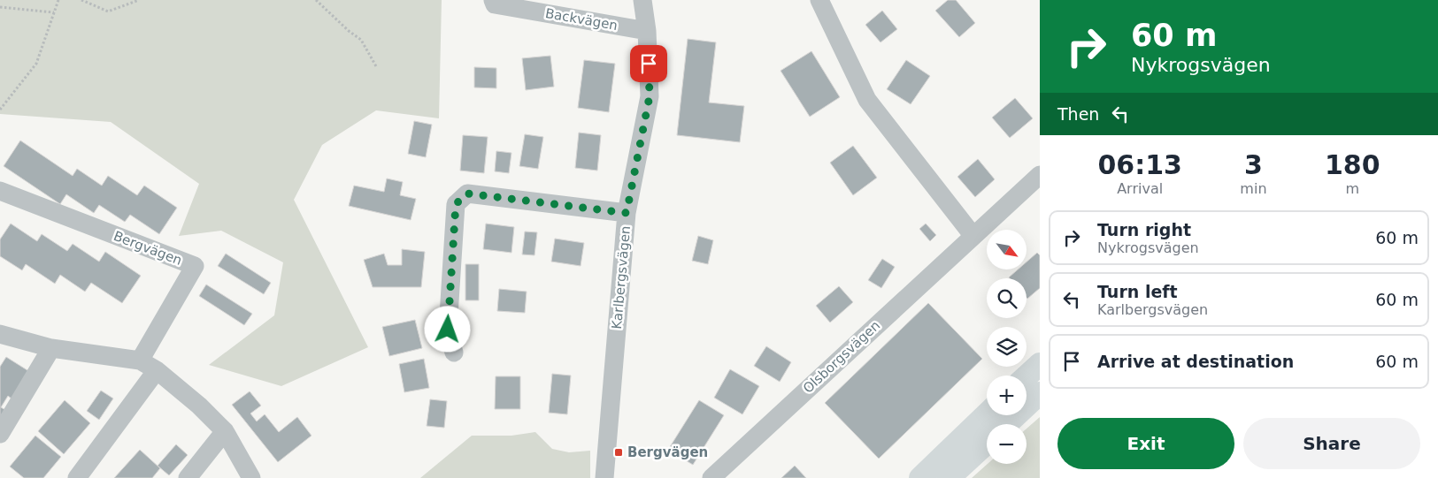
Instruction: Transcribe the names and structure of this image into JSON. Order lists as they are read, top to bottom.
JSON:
{
  "streets": {
    "street": [
      "Backvägen",
      "Bergvägen",
      "Karlbergsvägen",
      "Olsborgsvägen"
    ]
  },
  "crossings": [
    ["Backvägen", "Karlbergsvägen"]
  ],
  "places": {
    "transit": ["Bergvägen"]
  },
  "north": "bottom right",
  "page": {
    "turn": ["60 m", "Nykrogsvägen"],
    "then": "Then",
    "eta": [
      "06:13",
      "Arrival",
      "3",
      "min",
      "180",
      "m"
    ],
    "list": [
      {
        "name": "Turn right",
        "note": "Nykrogsvägen",
        "value": "60 m"
      },
      {
        "name": "Turn left",
        "note": "Karlbergsvägen",
        "value": "60 m"
      },
      {
        "name": "Arrive at destination",
        "value": "60 m"
      }
    ],
    "map_buttons": ["+", "−"],
    "buttons": ["Exit", "Share"]
  }
}
